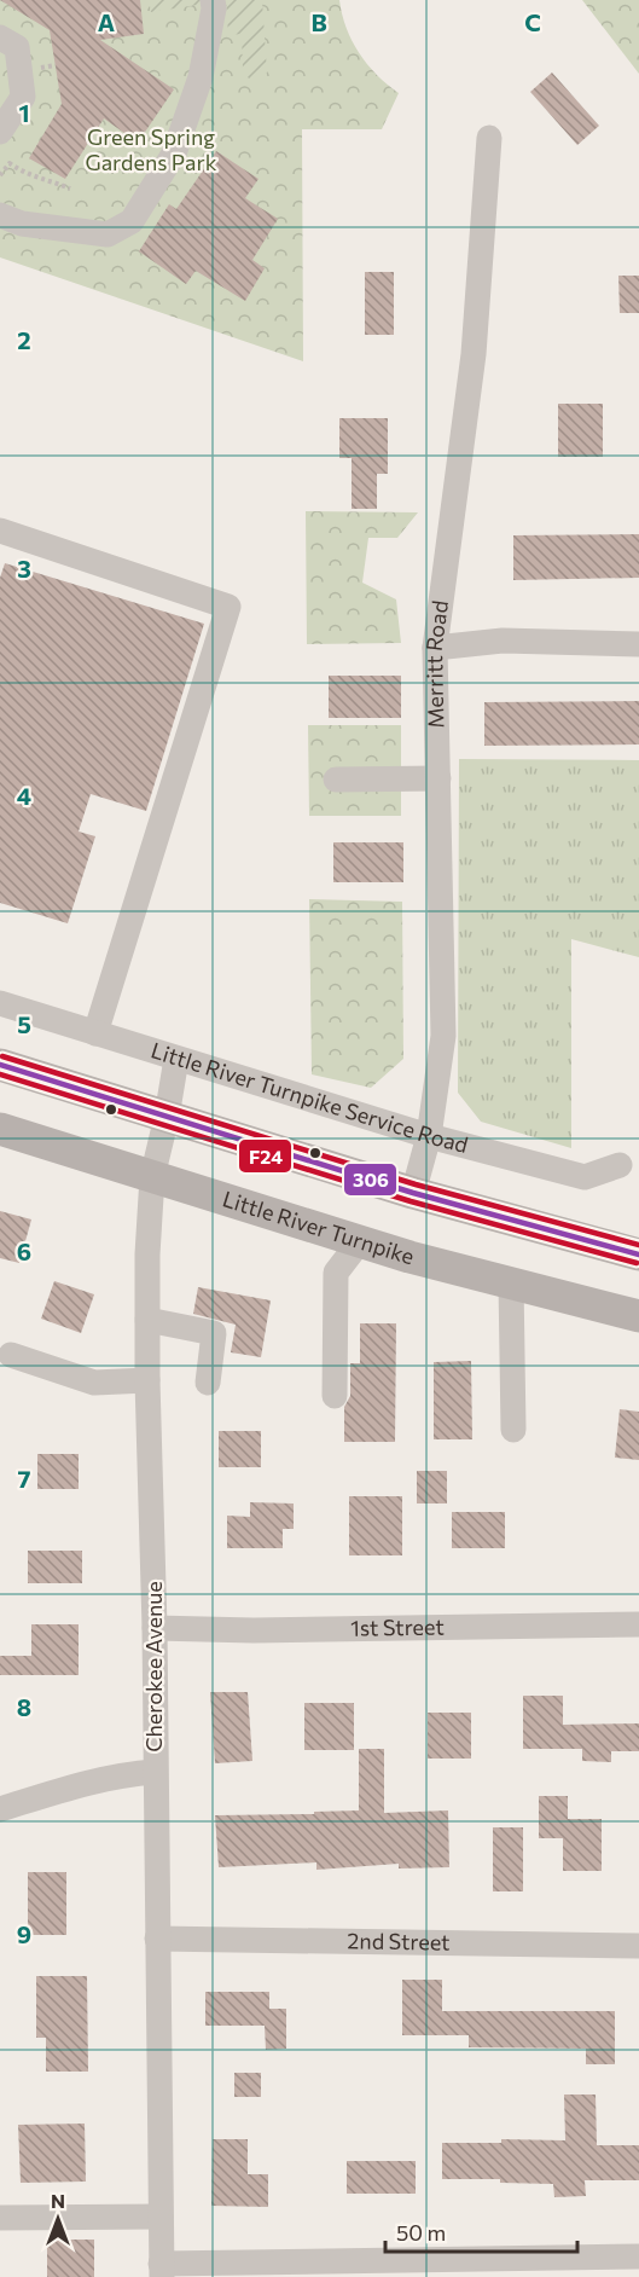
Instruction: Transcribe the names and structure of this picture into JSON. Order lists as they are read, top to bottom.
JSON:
{
  "streets": {
    "main road": ["Little River Turnpike"],
    "street": [
      "Merritt Road",
      "Little River Turnpike Service Road",
      "1st Street",
      "Cherokee Avenue",
      "2nd Street"
    ]
  },
  "crossings": [
    ["Merritt Road", "Little River Turnpike Service Road"],
    ["Little River Turnpike Service Road", "Cherokee Avenue"],
    ["Little River Turnpike", "Cherokee Avenue"],
    ["1st Street", "Cherokee Avenue"],
    ["Cherokee Avenue", "2nd Street"]
  ],
  "parks": ["Green Spring Gardens Park"],
  "lines": ["transit line 306", "transit line F24"],
  "scale_bar": "50 m",
  "north": "top",
  "grid": {
    "columns": ["A", "B", "C"],
    "rows": [
      "1",
      "2",
      "3",
      "4",
      "5",
      "6",
      "7",
      "8",
      "9"
    ]
  }
}
